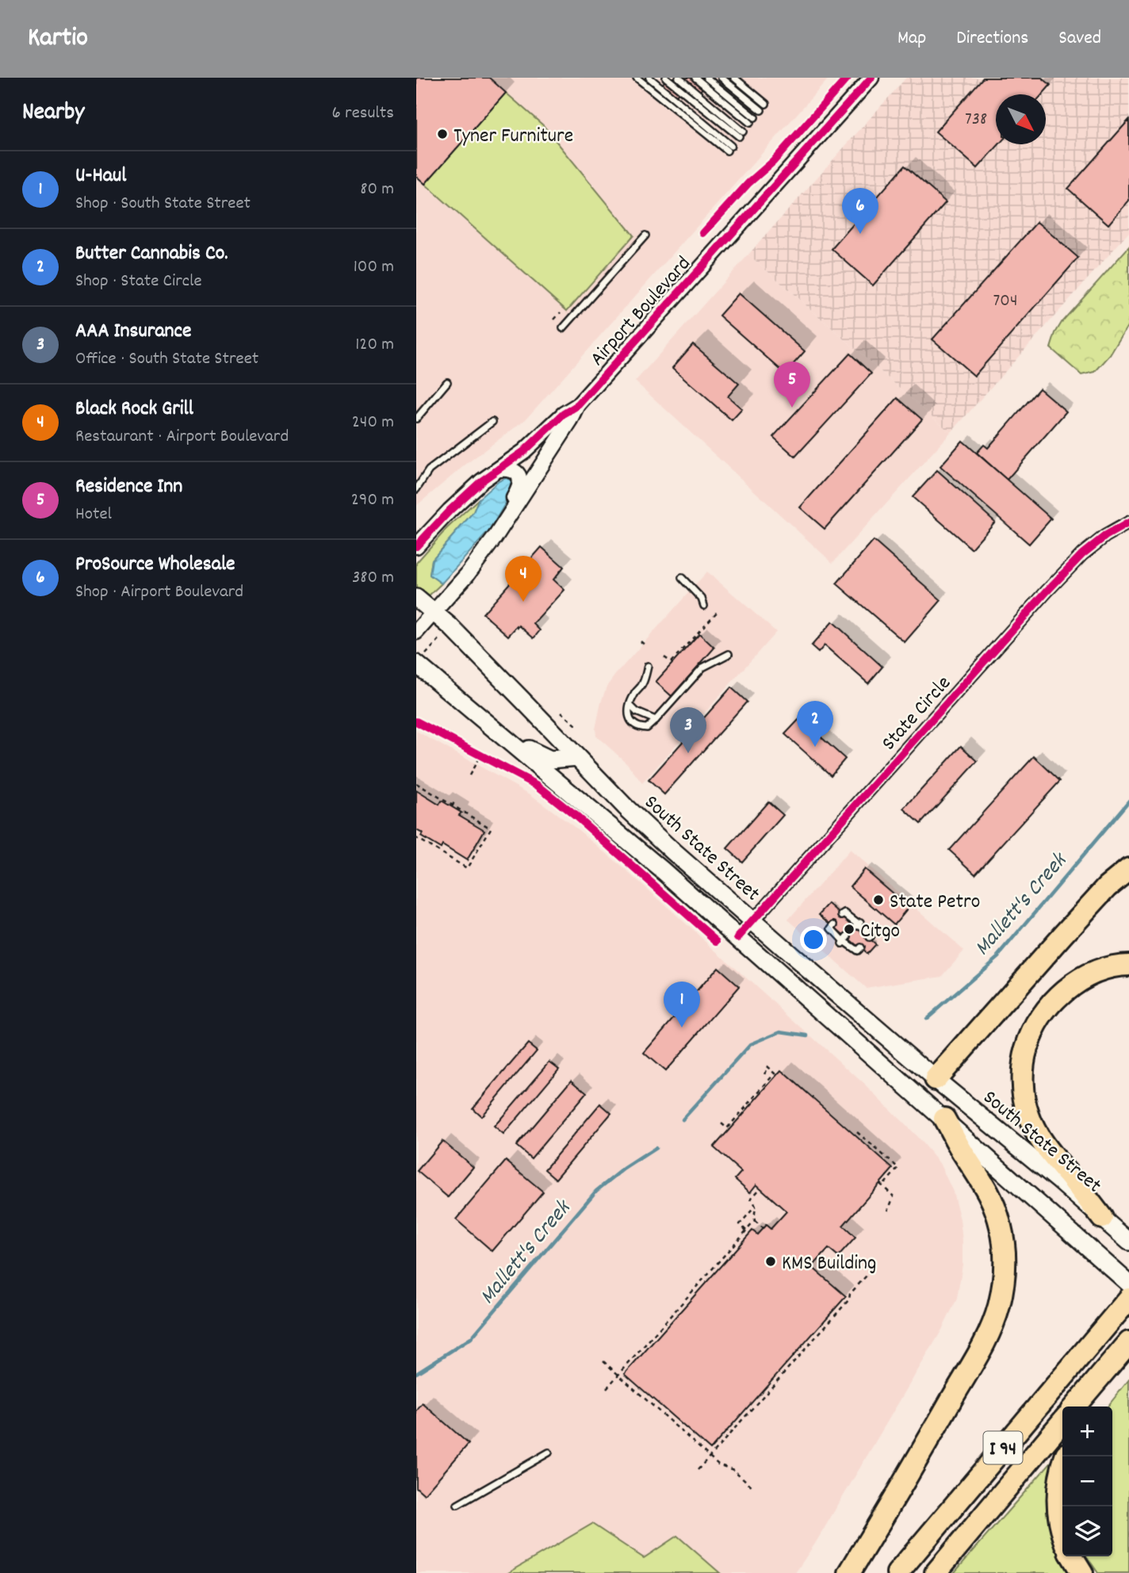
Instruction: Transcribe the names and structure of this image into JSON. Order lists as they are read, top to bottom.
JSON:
{
  "streets": {
    "highway": ["I 94"],
    "main road": ["South State Street"],
    "street": ["Airport Boulevard", "State Circle"]
  },
  "crossings": [
    ["Airport Boulevard", "South State Street"],
    ["State Circle", "South State Street"]
  ],
  "water": ["Mallett's Creek"],
  "places": [
    "Tyner Furniture",
    "State Petro",
    "Citgo",
    "KMS Building"
  ],
  "house_numbers": ["738", "704"],
  "north": "bottom right",
  "page": {
    "header": "Kartio",
    "nav": ["Map", "Directions", "Saved"],
    "heading": ["Nearby", "6 results"],
    "list": [
      {
        "mark": "1",
        "name": "U-Haul",
        "note": "Shop · South State Street",
        "value": "80 m"
      },
      {
        "mark": "2",
        "name": "Butter Cannabis Co.",
        "note": "Shop · State Circle",
        "value": "100 m"
      },
      {
        "mark": "3",
        "name": "AAA Insurance",
        "note": "Office · South State Street",
        "value": "120 m"
      },
      {
        "mark": "4",
        "name": "Black Rock Grill",
        "note": "Restaurant · Airport Boulevard",
        "value": "240 m"
      },
      {
        "mark": "5",
        "name": "Residence Inn",
        "note": "Hotel",
        "value": "290 m"
      },
      {
        "mark": "6",
        "name": "ProSource Wholesale",
        "note": "Shop · Airport Boulevard",
        "value": "380 m"
      }
    ],
    "pins": [
      "6",
      "5",
      "4",
      "2",
      "3",
      "1"
    ],
    "map_buttons": ["+", "−"]
  }
}
